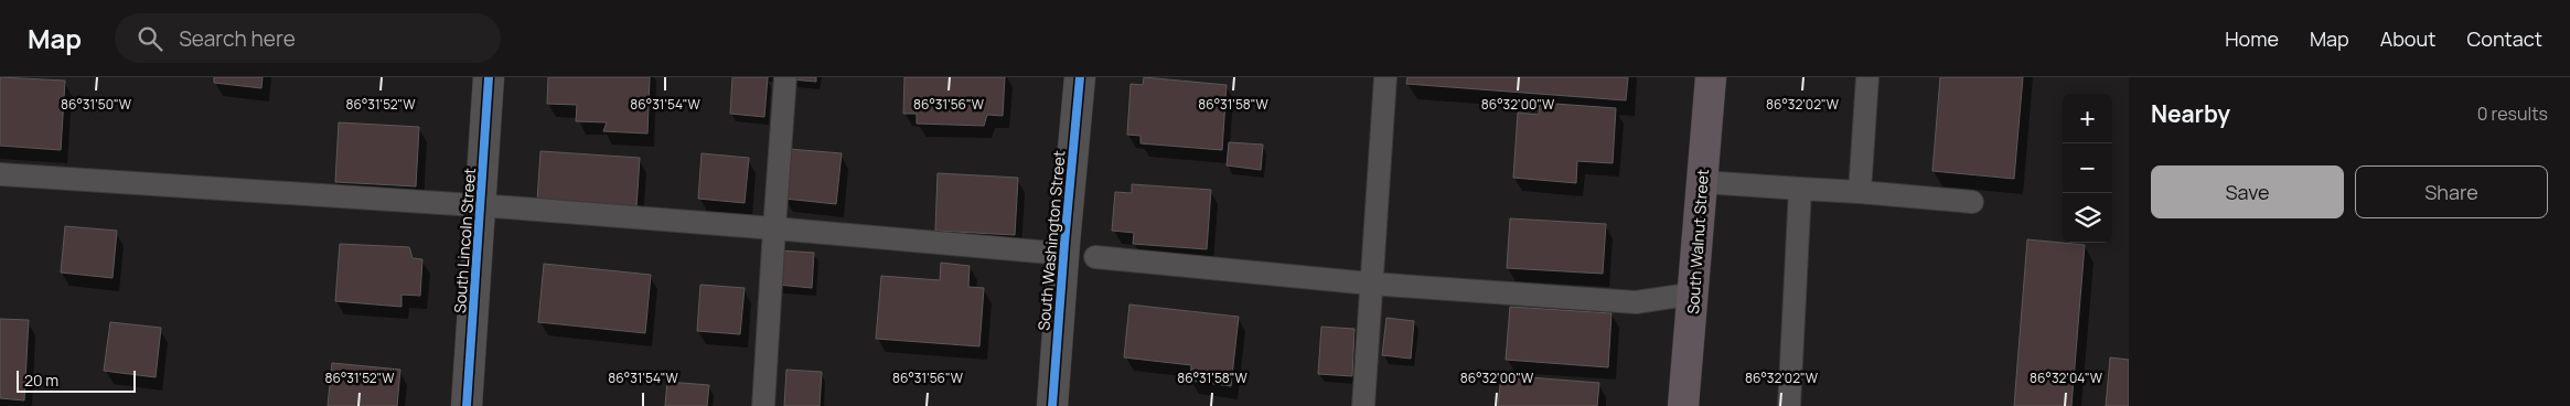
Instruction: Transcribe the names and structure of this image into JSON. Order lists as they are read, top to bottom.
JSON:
{
  "streets": {
    "main road": ["South Walnut Street"],
    "street": ["South Lincoln Street", "South Washington Street"]
  },
  "scale_bar": "20 m",
  "page": {
    "header": "Map",
    "search": "Search here",
    "nav": [
      "Home",
      "Map",
      "About",
      "Contact"
    ],
    "heading": ["Nearby", "0 results"],
    "map_buttons": ["+", "−"],
    "buttons": ["Save", "Share"],
    "scale": "20 m"
  },
  "coordinates": [
    "86°31'50\"W",
    "86°31'52\"W",
    "86°31'54\"W",
    "86°31'56\"W",
    "86°31'58\"W",
    "86°32'00\"W",
    "86°32'02\"W",
    "86°32'04\"W"
  ]
}
